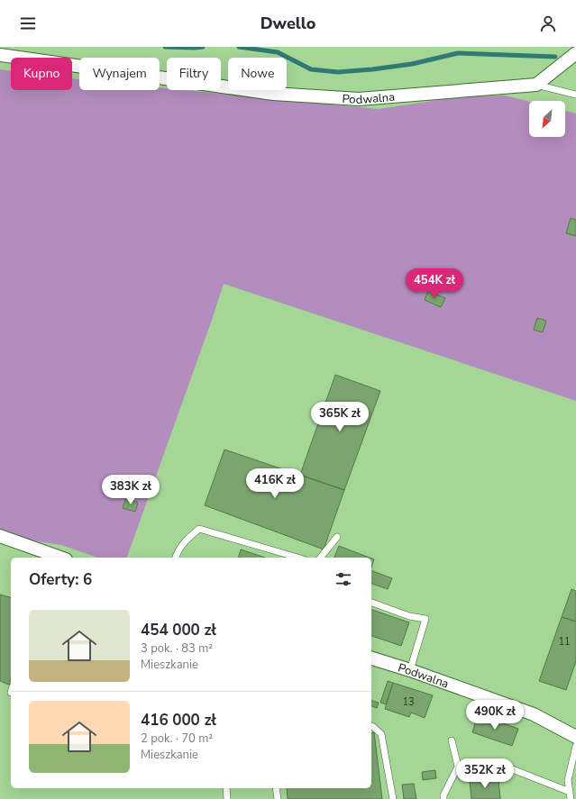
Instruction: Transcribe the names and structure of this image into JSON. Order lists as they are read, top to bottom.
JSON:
{
  "streets": {
    "street": ["Podwalna"]
  },
  "house_numbers": ["11", "13"],
  "north": "bottom left",
  "page": {
    "header": "Dwello",
    "chip": [
      "Kupno",
      "Wynajem",
      "Filtry",
      "Nowe"
    ],
    "price": [
      "454K zł",
      "365K zł",
      "416K zł",
      "383K zł",
      "490K zł",
      "352K zł"
    ],
    "heading": "Oferty: 6",
    "list": [
      {
        "name": "454 000 zł",
        "note": "3 pok. · 83 m² · Mieszkanie"
      },
      {
        "name": "416 000 zł",
        "note": "2 pok. · 70 m² · Mieszkanie"
      }
    ]
  }
}
